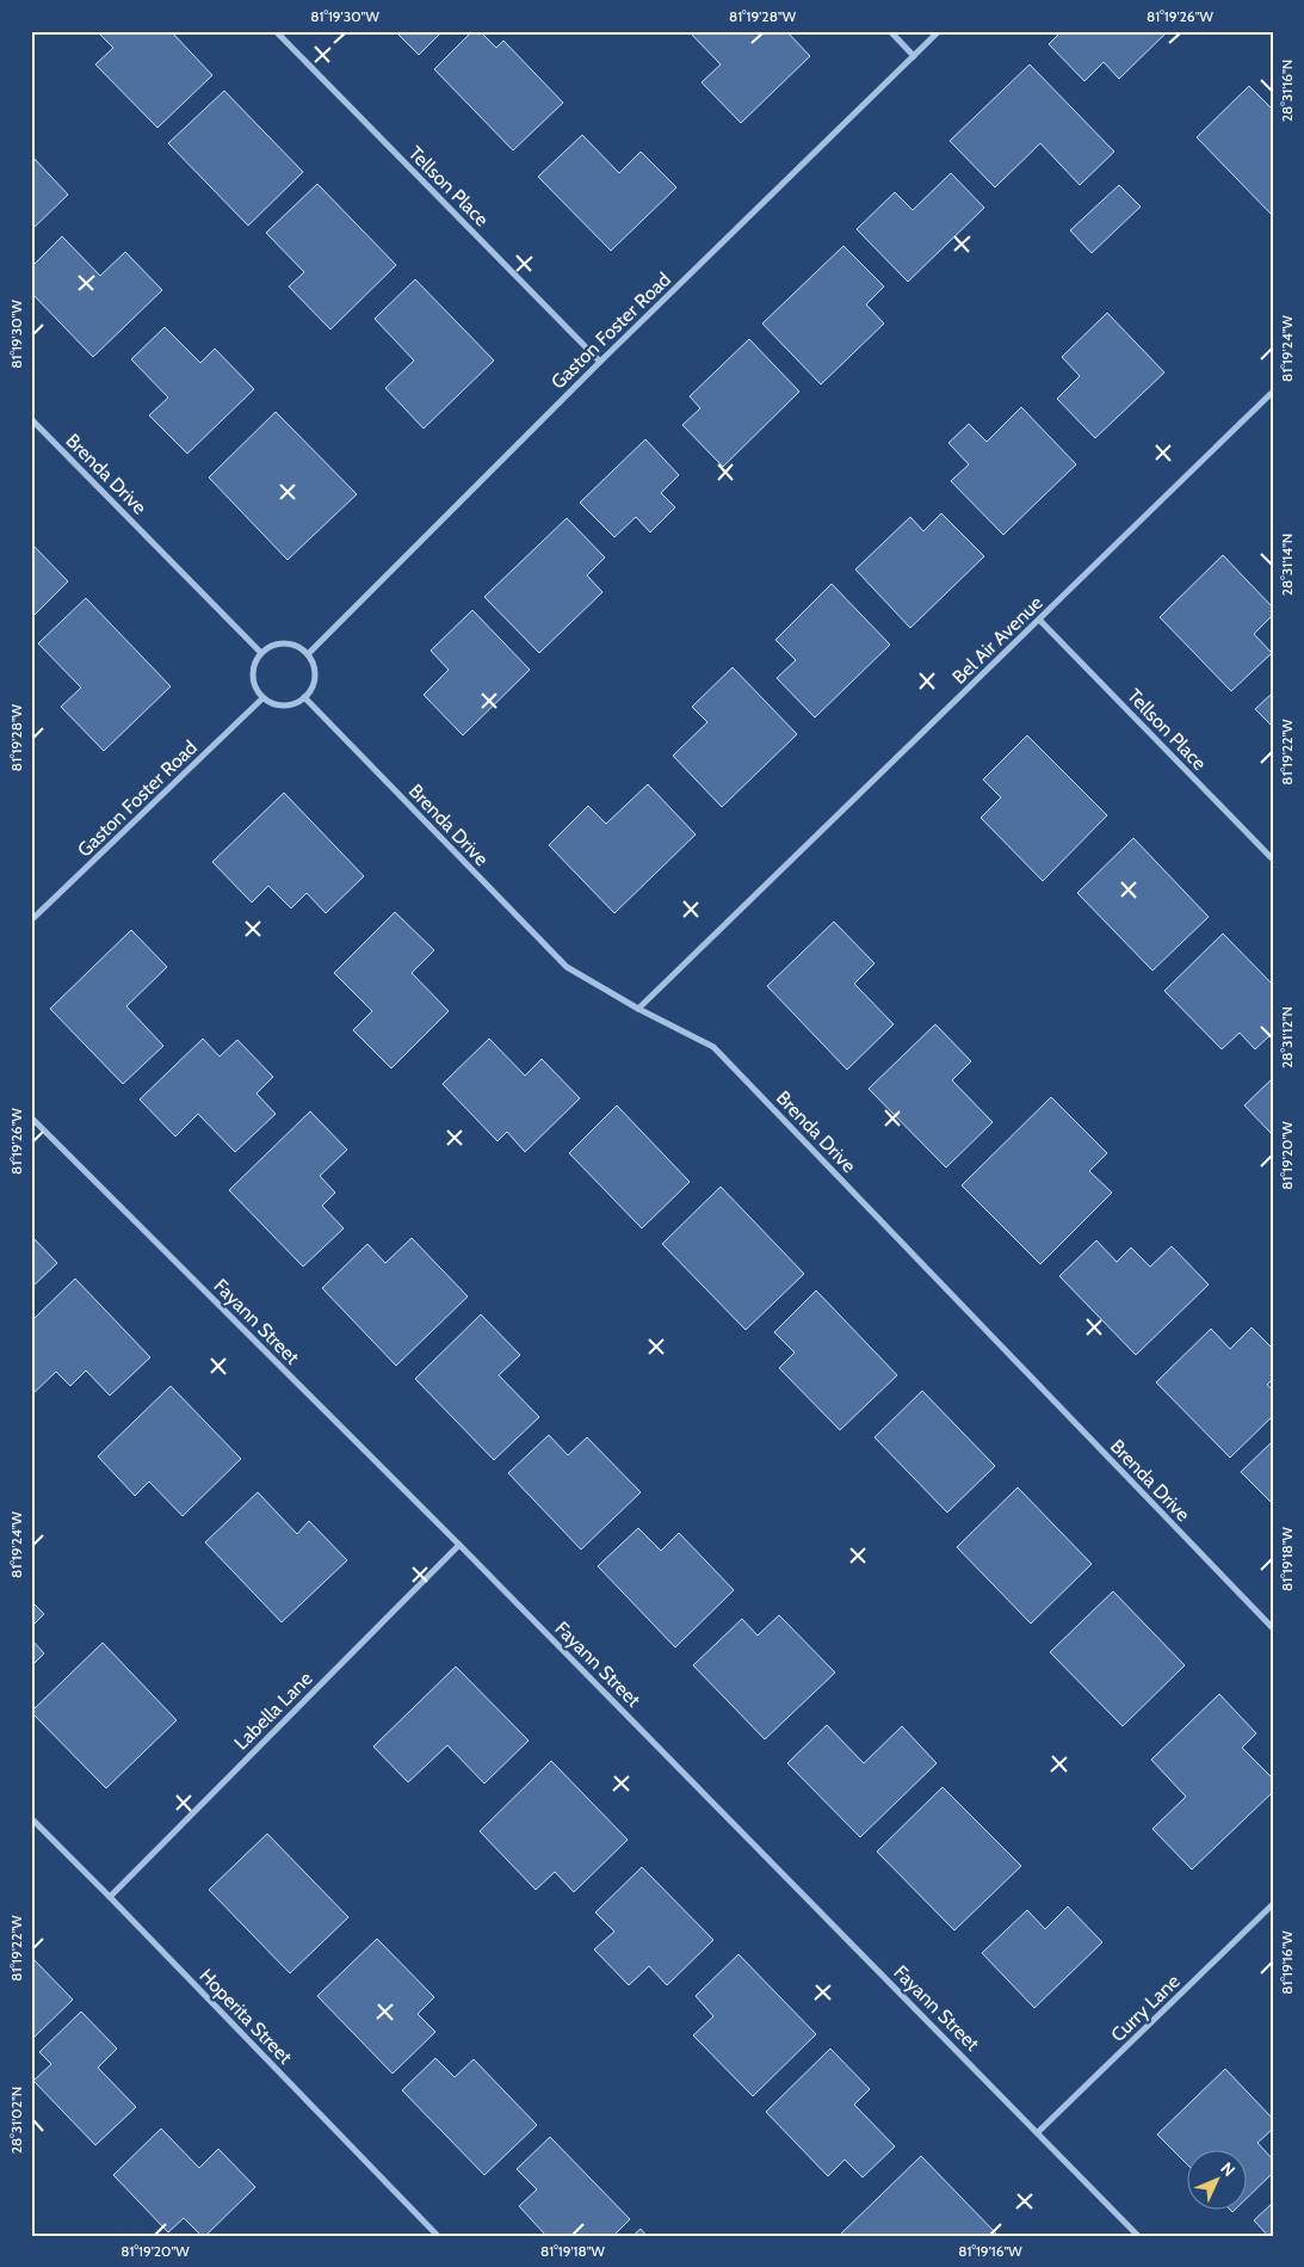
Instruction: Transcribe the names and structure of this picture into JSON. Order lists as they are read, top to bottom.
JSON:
{
  "streets": {
    "street": [
      "Tellson Place",
      "Gaston Foster Road",
      "Brenda Drive",
      "Bel Air Avenue",
      "Fayann Street",
      "Labella Lane",
      "Curry Lane",
      "Hoperita Street"
    ]
  },
  "crossings": [
    ["Tellson Place", "Gaston Foster Road"],
    ["Tellson Place", "Bel Air Avenue"],
    ["Gaston Foster Road", "Brenda Drive"],
    ["Brenda Drive", "Bel Air Avenue"],
    ["Fayann Street", "Labella Lane"],
    ["Fayann Street", "Curry Lane"],
    ["Labella Lane", "Hoperita Street"]
  ],
  "north": "top right",
  "coordinates": [
    "81°19'30\"W",
    "81°19'28\"W",
    "81°19'26\"W",
    "28°31'16\"N",
    "81°19'24\"W",
    "28°31'14\"N",
    "81°19'22\"W",
    "28°31'12\"N",
    "81°19'20\"W",
    "81°19'18\"W",
    "81°19'16\"W",
    "28°31'02\"N"
  ]
}
